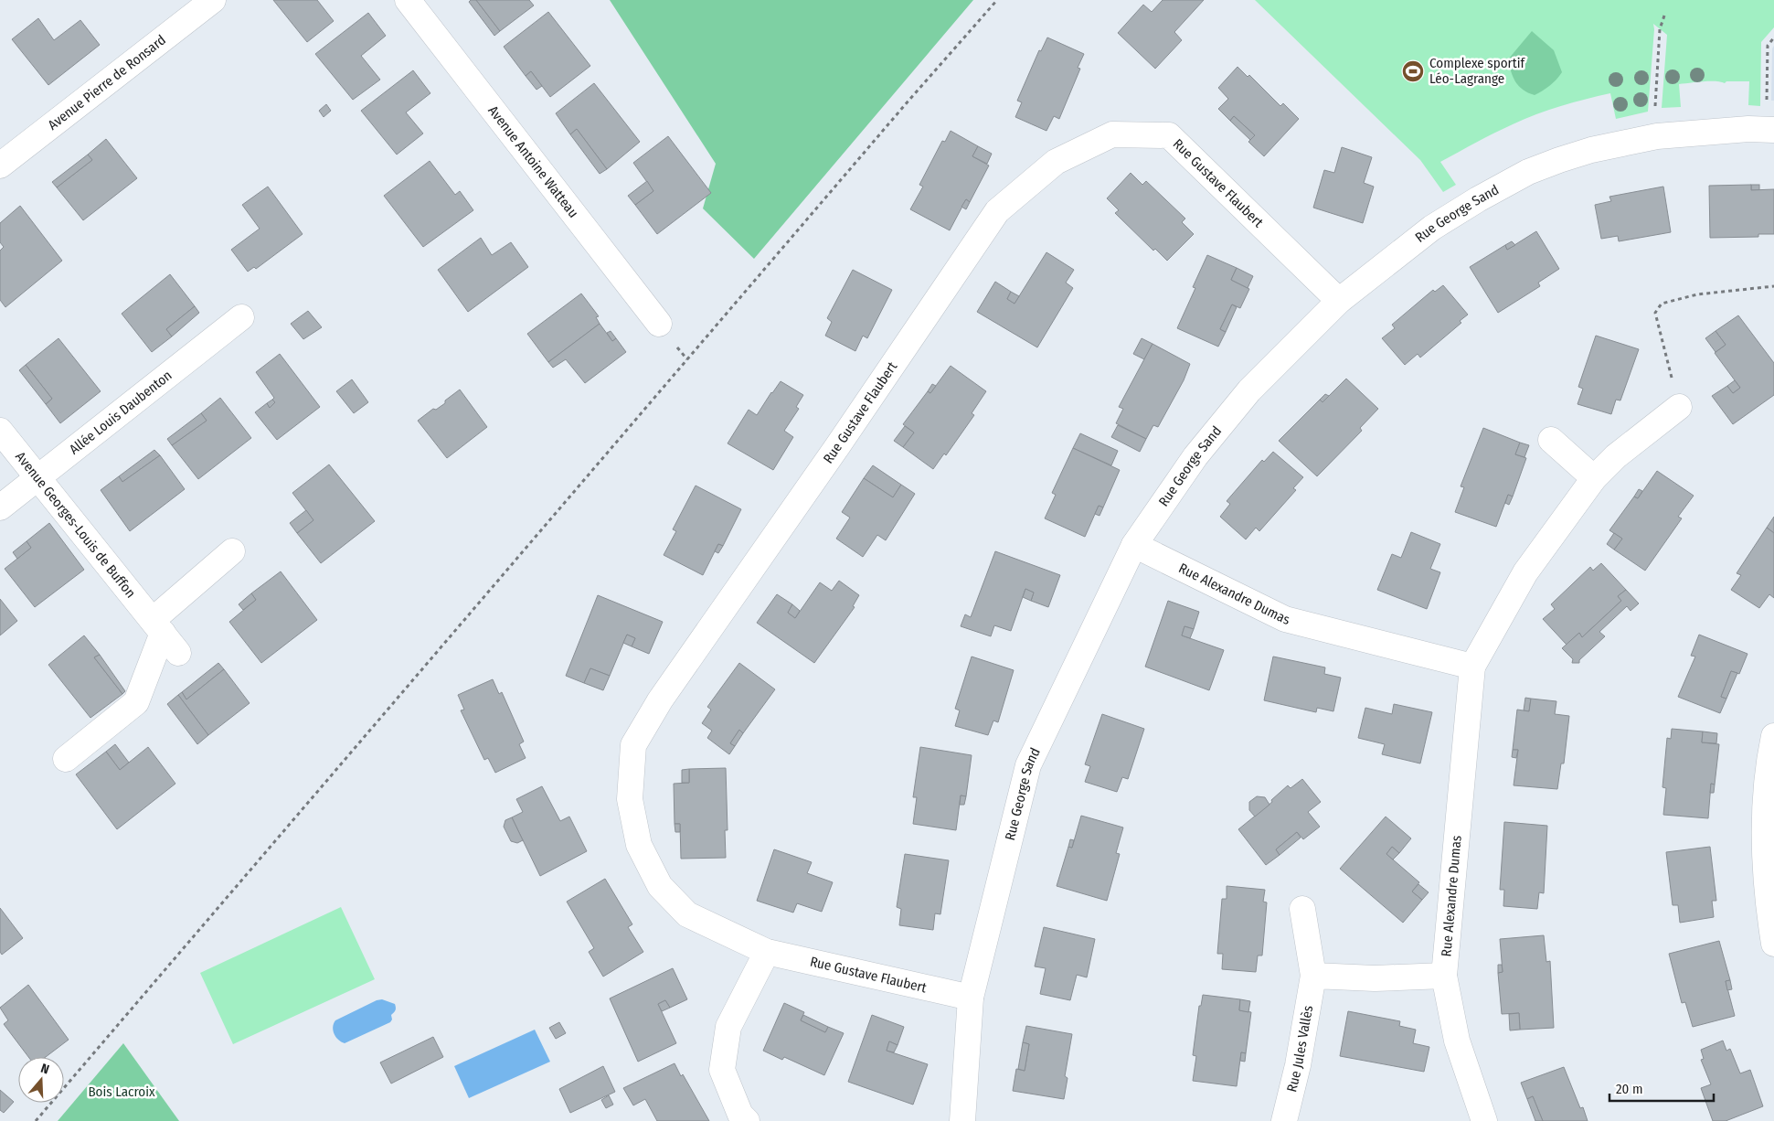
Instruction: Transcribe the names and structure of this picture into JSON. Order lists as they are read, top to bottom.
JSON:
{
  "streets": {
    "street": [
      "Avenue Pierre de Ronsard",
      "Avenue Antoine Watteau",
      "Rue Gustave Flaubert",
      "Rue George Sand",
      "Allée Louis Daubenton",
      "Avenue Georges-Louis de Buffon",
      "Rue Alexandre Dumas",
      "Rue Jules Vallès"
    ]
  },
  "crossings": [
    ["Rue Gustave Flaubert", "Rue George Sand"],
    ["Rue George Sand", "Rue Alexandre Dumas"],
    ["Allée Louis Daubenton", "Avenue Georges-Louis de Buffon"]
  ],
  "parks": ["Bois Lacroix"],
  "places": {
    "sports": ["Complexe sportif Léo-Lagrange"]
  },
  "scale_bar": "20 m",
  "north": "top"
}
